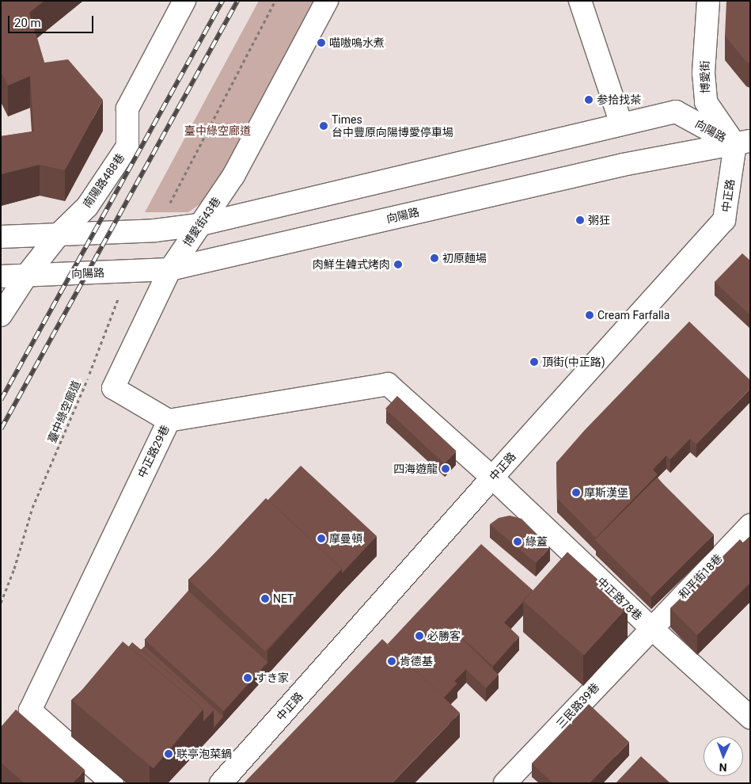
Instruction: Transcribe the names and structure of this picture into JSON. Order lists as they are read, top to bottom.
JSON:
{
  "streets": {
    "street": [
      "博愛街",
      "向陽路",
      "南陽路488巷",
      "中正路",
      "博愛街43巷",
      "中正路29巷",
      "和平街18巷",
      "中正路78巷",
      "三民路39巷"
    ],
    "path": ["臺中綠空廊道"]
  },
  "crossings": [
    ["博愛街", "向陽路"],
    ["博愛街", "中正路"],
    ["向陽路", "南陽路488巷"],
    ["向陽路", "中正路"],
    ["向陽路", "博愛街43巷"],
    ["向陽路", "臺中綠空廊道"],
    ["中正路", "中正路29巷"],
    ["中正路", "中正路78巷"],
    ["博愛街43巷", "中正路29巷"],
    ["中正路29巷", "中正路78巷"],
    ["和平街18巷", "中正路78巷"],
    ["和平街18巷", "三民路39巷"],
    ["中正路78巷", "三民路39巷"]
  ],
  "parks": ["臺中綠空廊道"],
  "places": [
    "喵嗷嗚水煮",
    "参拾找茶",
    "Times 台中豐原向陽博愛停車場",
    "粥狂",
    "初原麵場",
    "肉鮮生韓式烤肉",
    "Cream Farfalla",
    "頂街(中正路)",
    "四海遊龍",
    "摩斯漢堡",
    "摩曼頓",
    "綠蓋",
    "NET",
    "必勝客",
    "肯德基",
    "すき家",
    "联亭泡菜鍋"
  ],
  "scale_bar": "20 m",
  "north": "bottom"
}
